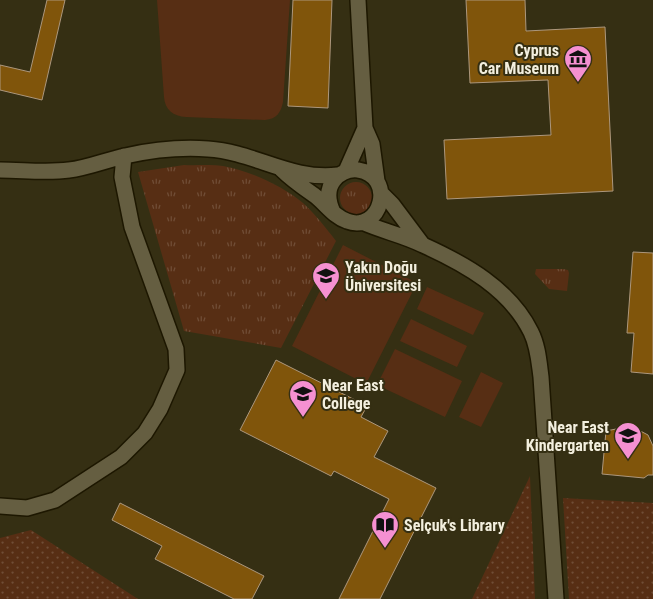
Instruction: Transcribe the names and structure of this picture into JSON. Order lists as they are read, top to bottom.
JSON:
{
  "places": {
    "museum": ["Cyprus Car Museum"],
    "school or university": ["Yakın Doğu Üniversitesi", "Near East College", "Near East Kindergarten"],
    "library": ["Selçuk's Library"]
  }
}
